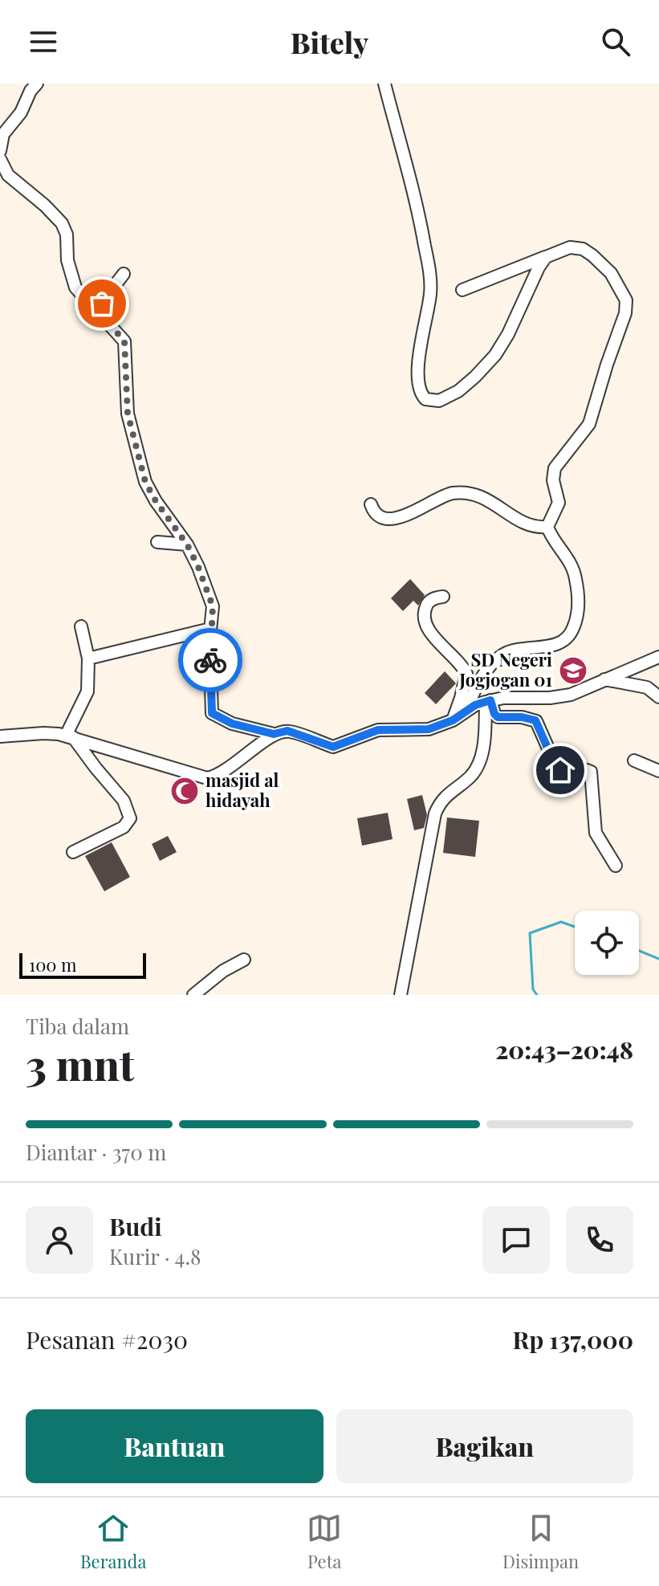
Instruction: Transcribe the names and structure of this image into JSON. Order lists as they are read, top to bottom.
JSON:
{
  "places": {
    "school or university": ["SD Negeri Jogjogan 01"],
    "mosque": ["masjid al hidayah"]
  },
  "scale_bar": "100 m",
  "page": {
    "header": "Bitely",
    "scale": "100 m",
    "heading": ["3 mnt", "Tiba dalam", "20:43–20:48"],
    "panel": [
      "Budi",
      "Kurir · 4.8",
      "Pesanan #2030",
      "Rp 137,000"
    ],
    "bar": "Diantar · 370 m",
    "buttons": ["Bantuan", "Bagikan"],
    "tabs": ["Beranda", "Peta", "Disimpan"]
  }
}
